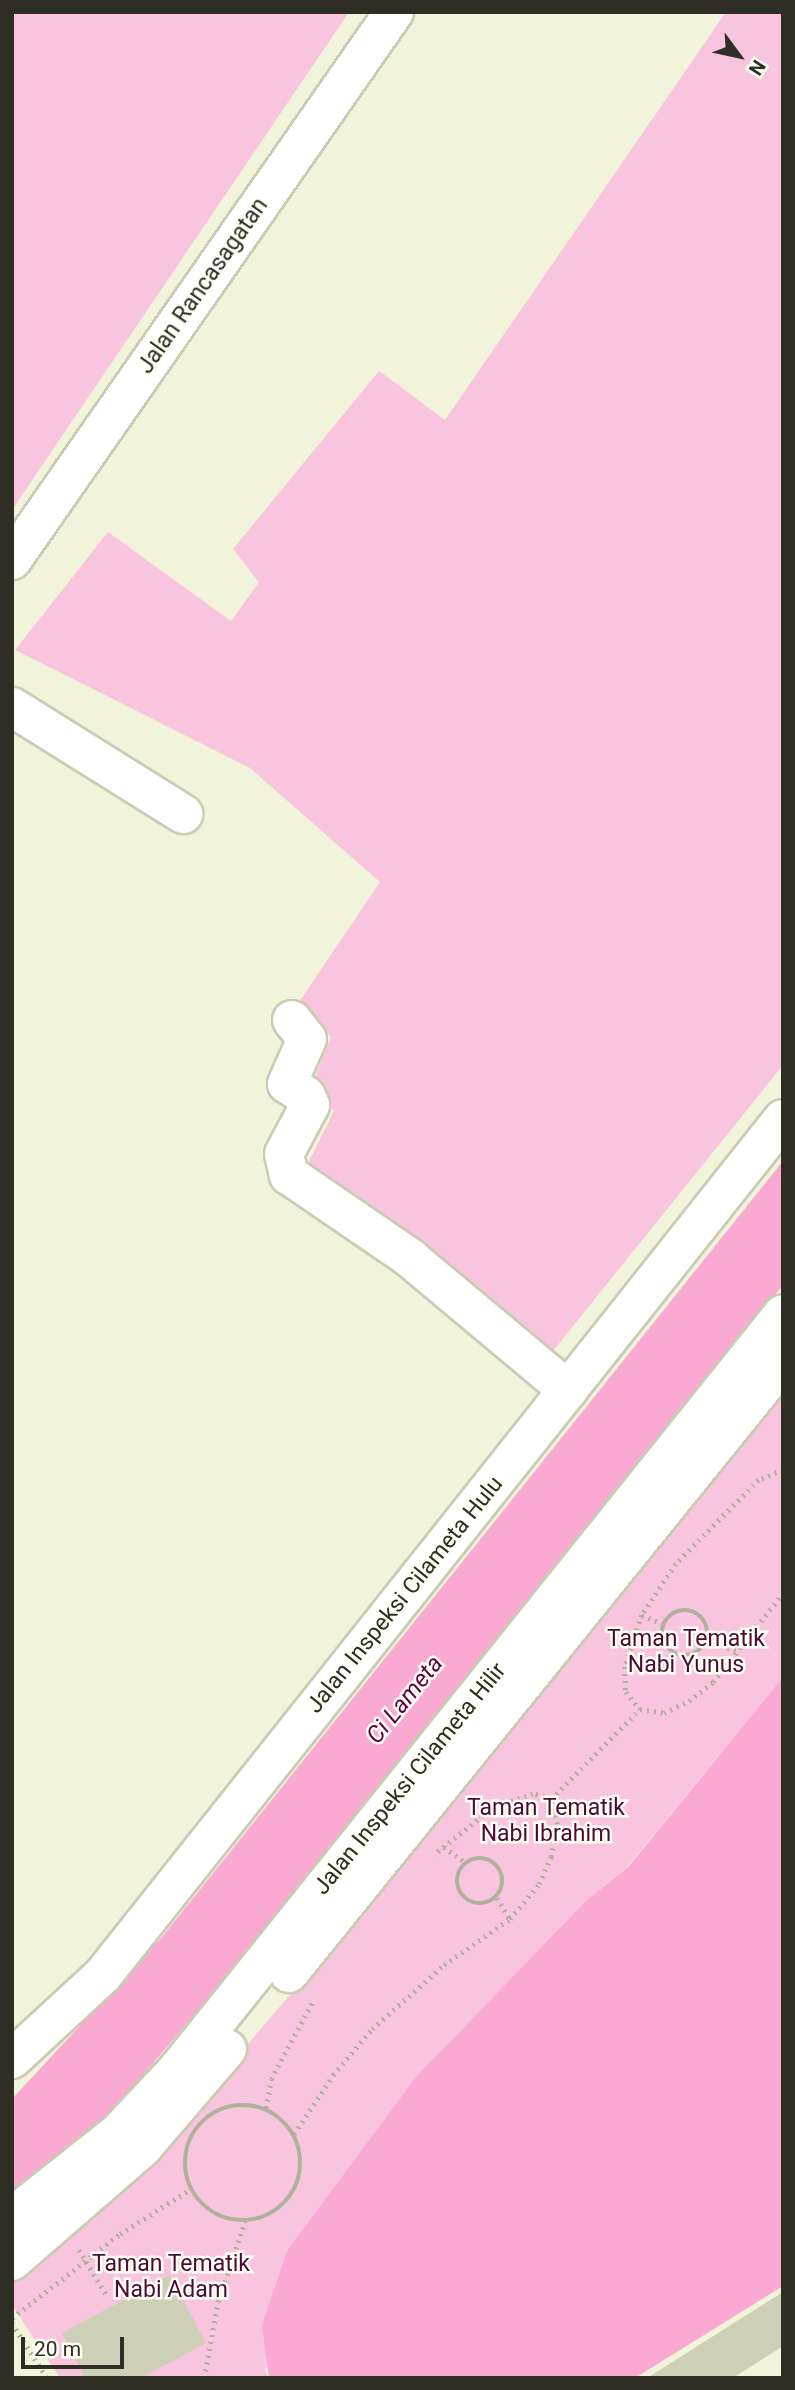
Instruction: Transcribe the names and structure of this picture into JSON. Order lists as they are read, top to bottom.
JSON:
{
  "streets": {
    "street": ["Jalan Rancasagatan", "Jalan Inspeksi Cilameta Hulu", "Jalan Inspeksi Cilameta Hilir"]
  },
  "water": ["Ci Lameta"],
  "parks": ["Taman Tematik Nabi Yunus", "Taman Tematik Nabi Ibrahim", "Taman Tematik Nabi Adam"],
  "scale_bar": "20 m",
  "north": "bottom right"
}
